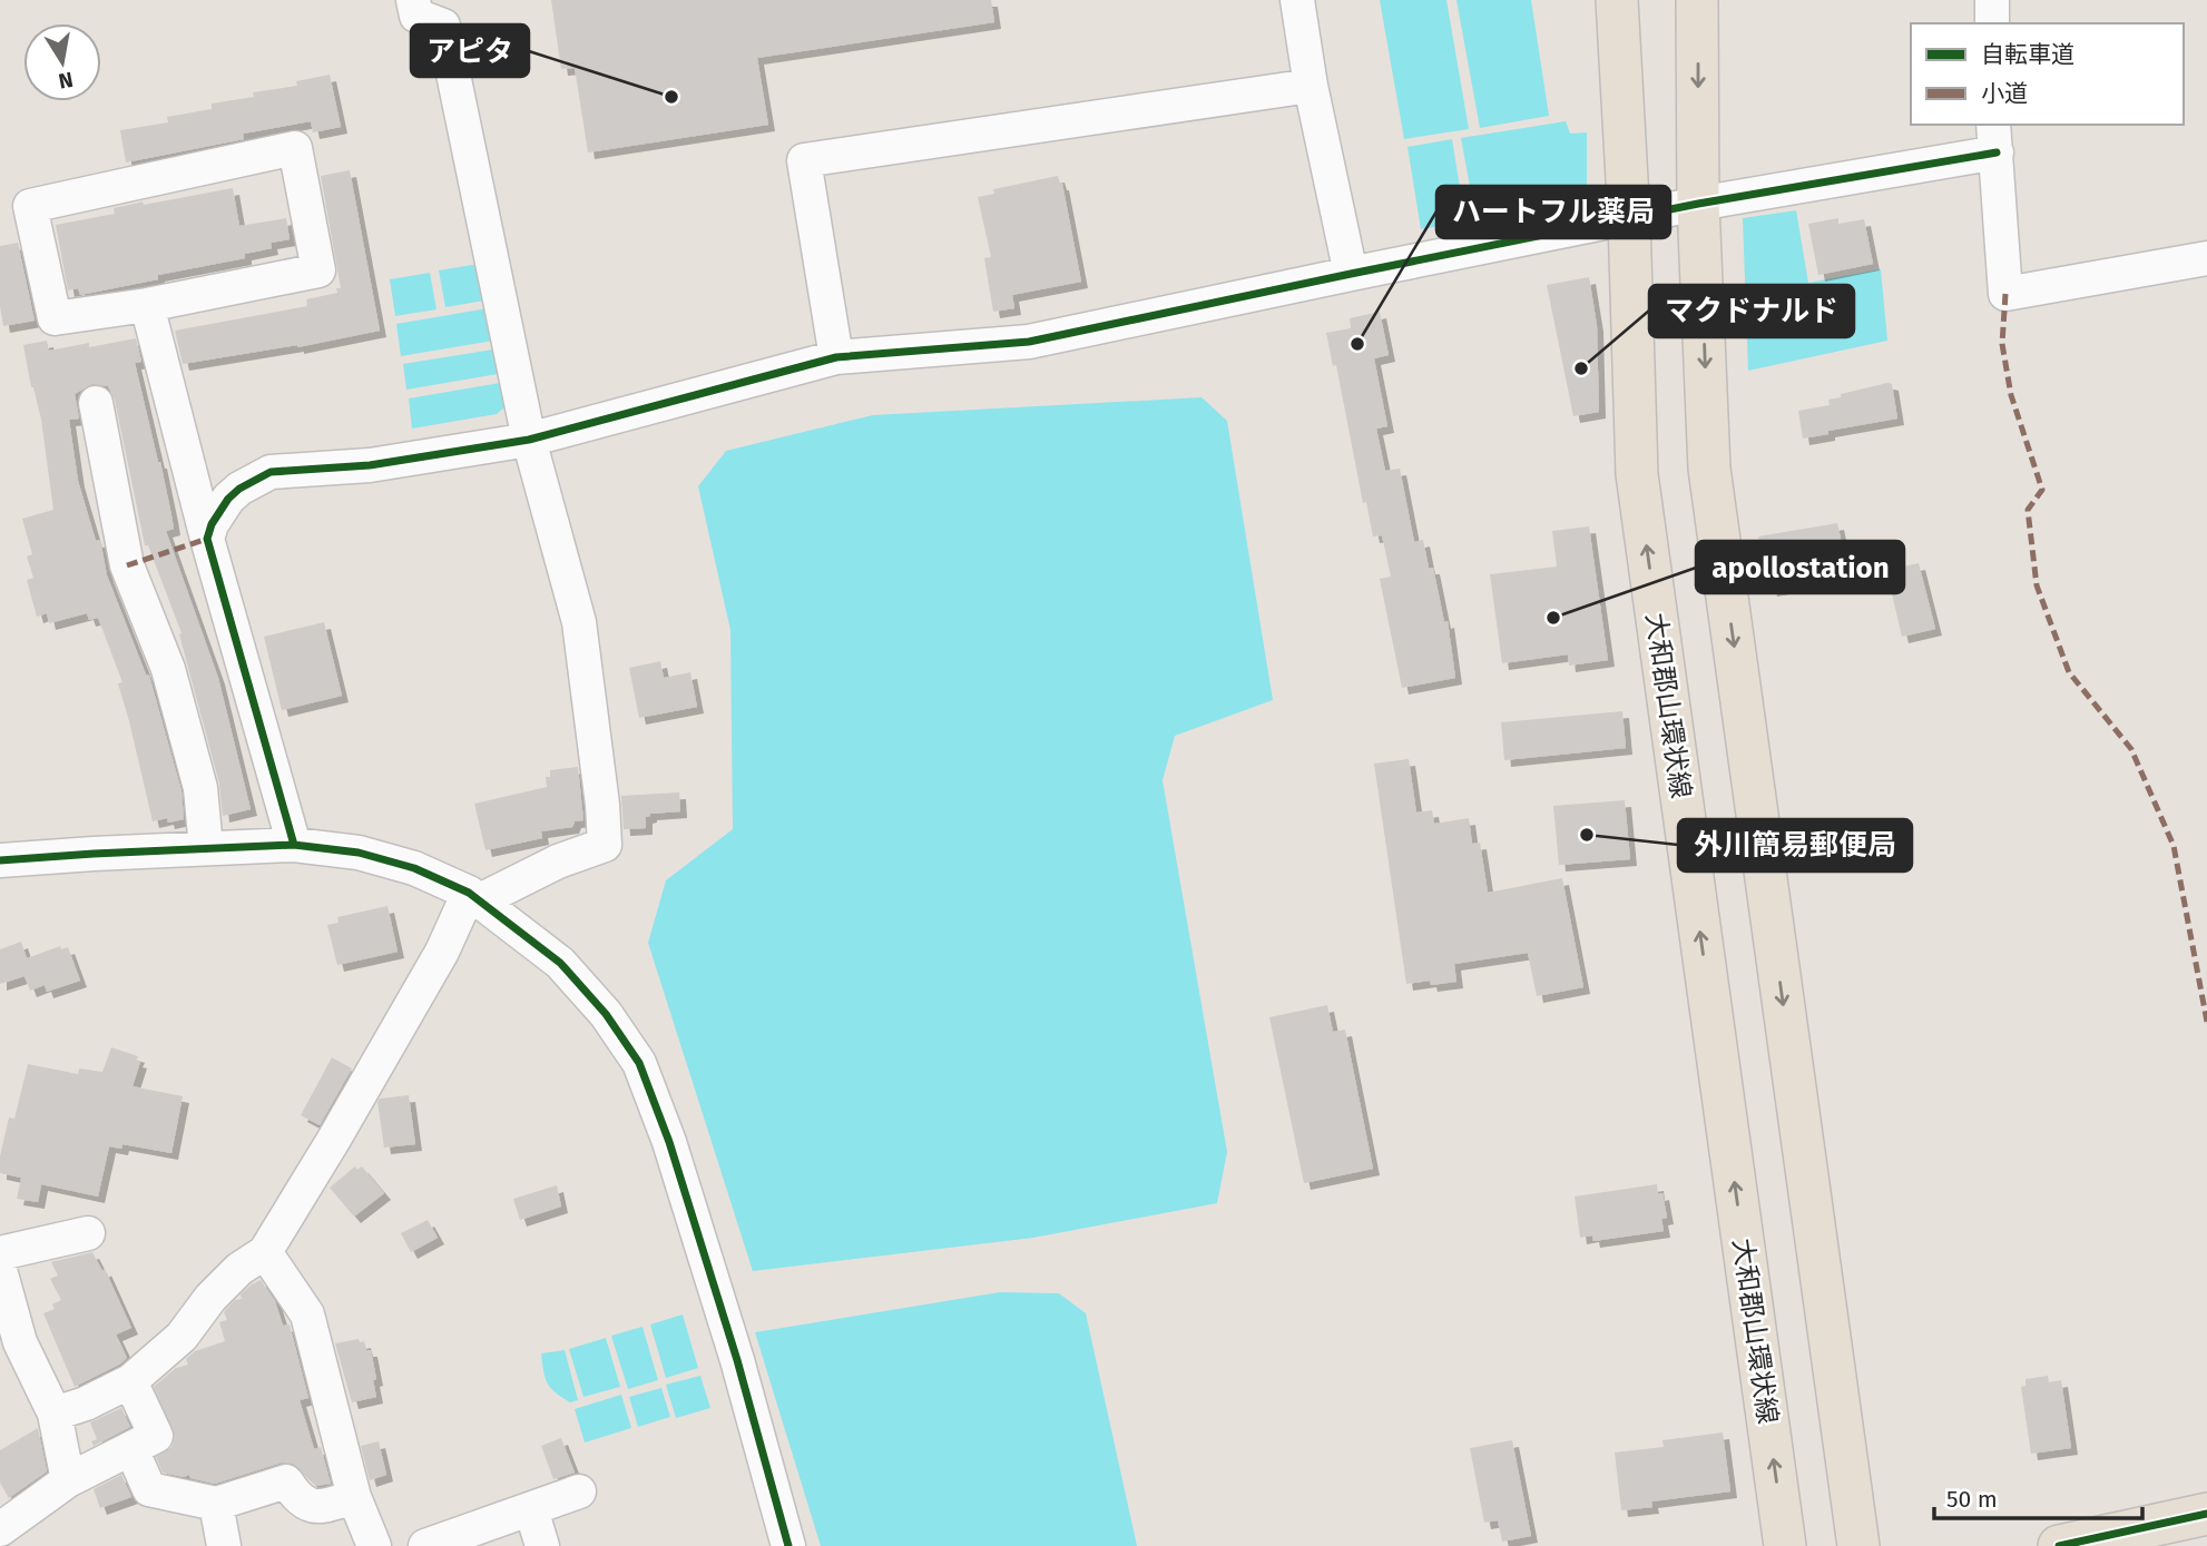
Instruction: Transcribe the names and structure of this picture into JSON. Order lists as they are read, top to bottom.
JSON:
{
  "streets": {
    "main road": ["大和郡山環状線"]
  },
  "places": [
    "アピタ",
    "ハートフル薬局",
    "マクドナルド",
    "apollostation",
    "外川簡易郵便局"
  ],
  "legend": ["自転車道", "小道"],
  "scale_bar": "50 m",
  "north": "bottom"
}
